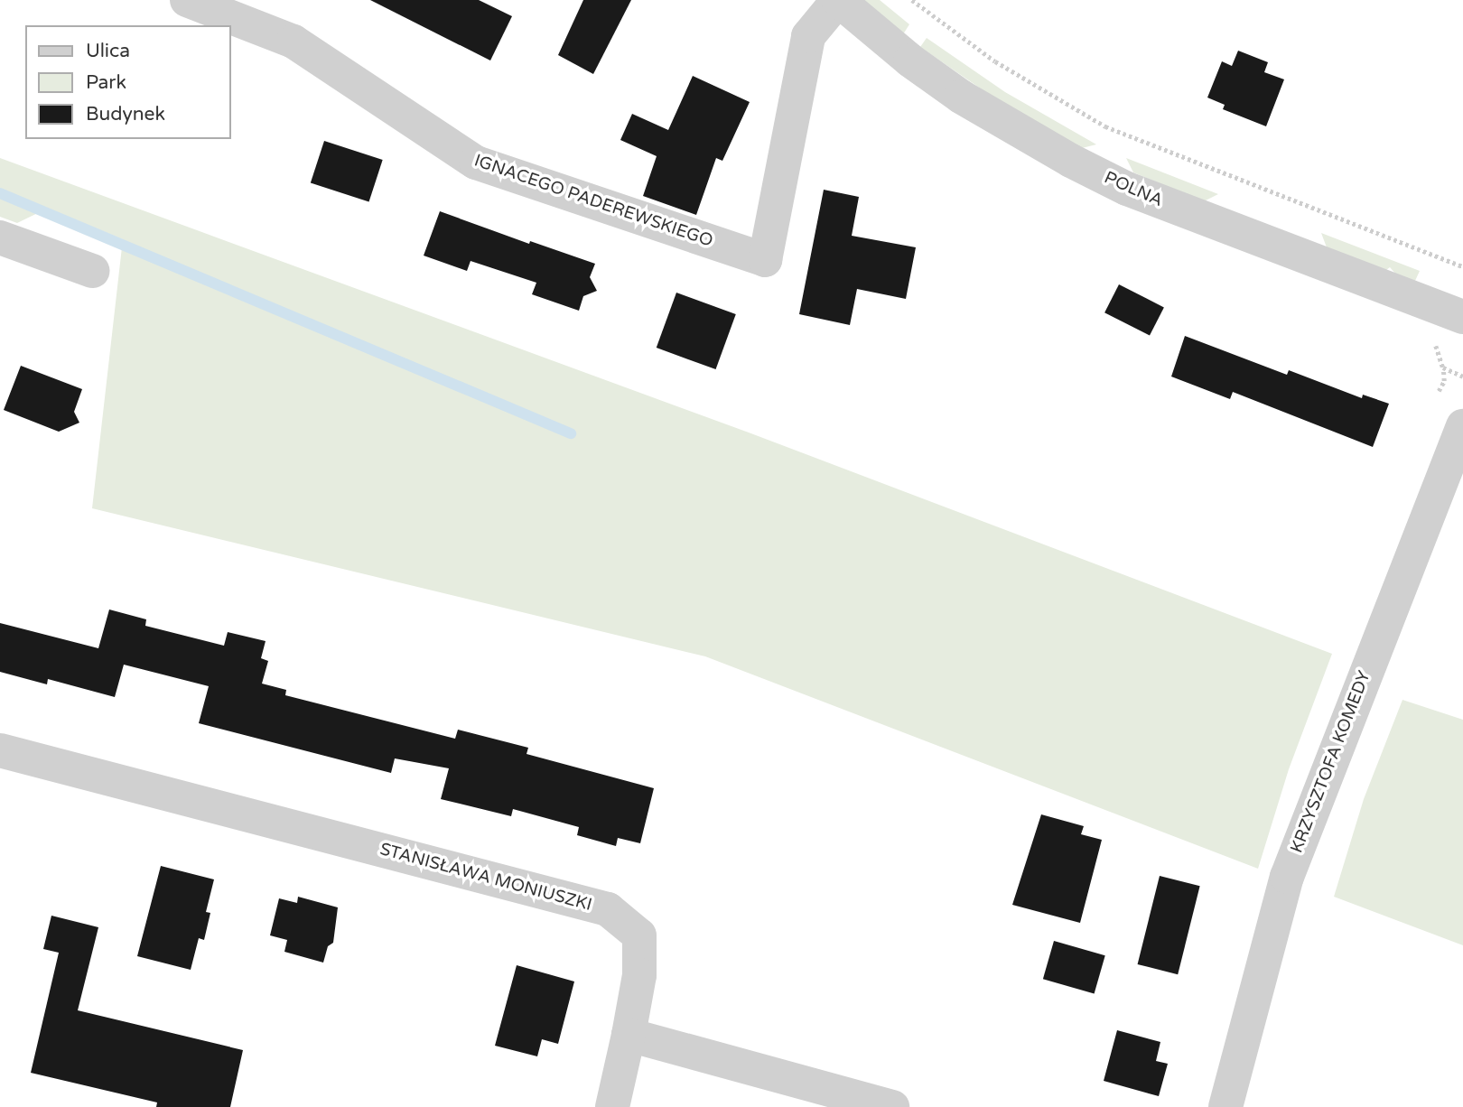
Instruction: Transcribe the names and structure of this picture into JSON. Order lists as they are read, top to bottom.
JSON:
{
  "streets": {
    "street": [
      "POLNA",
      "IGNACEGO PADEREWSKIEGO",
      "KRZYSZTOFA KOMEDY",
      "STANISŁAWA MONIUSZKI"
    ]
  },
  "crossings": [
    ["POLNA", "IGNACEGO PADEREWSKIEGO"]
  ],
  "legend": ["Ulica", "Park", "Budynek"]
}
